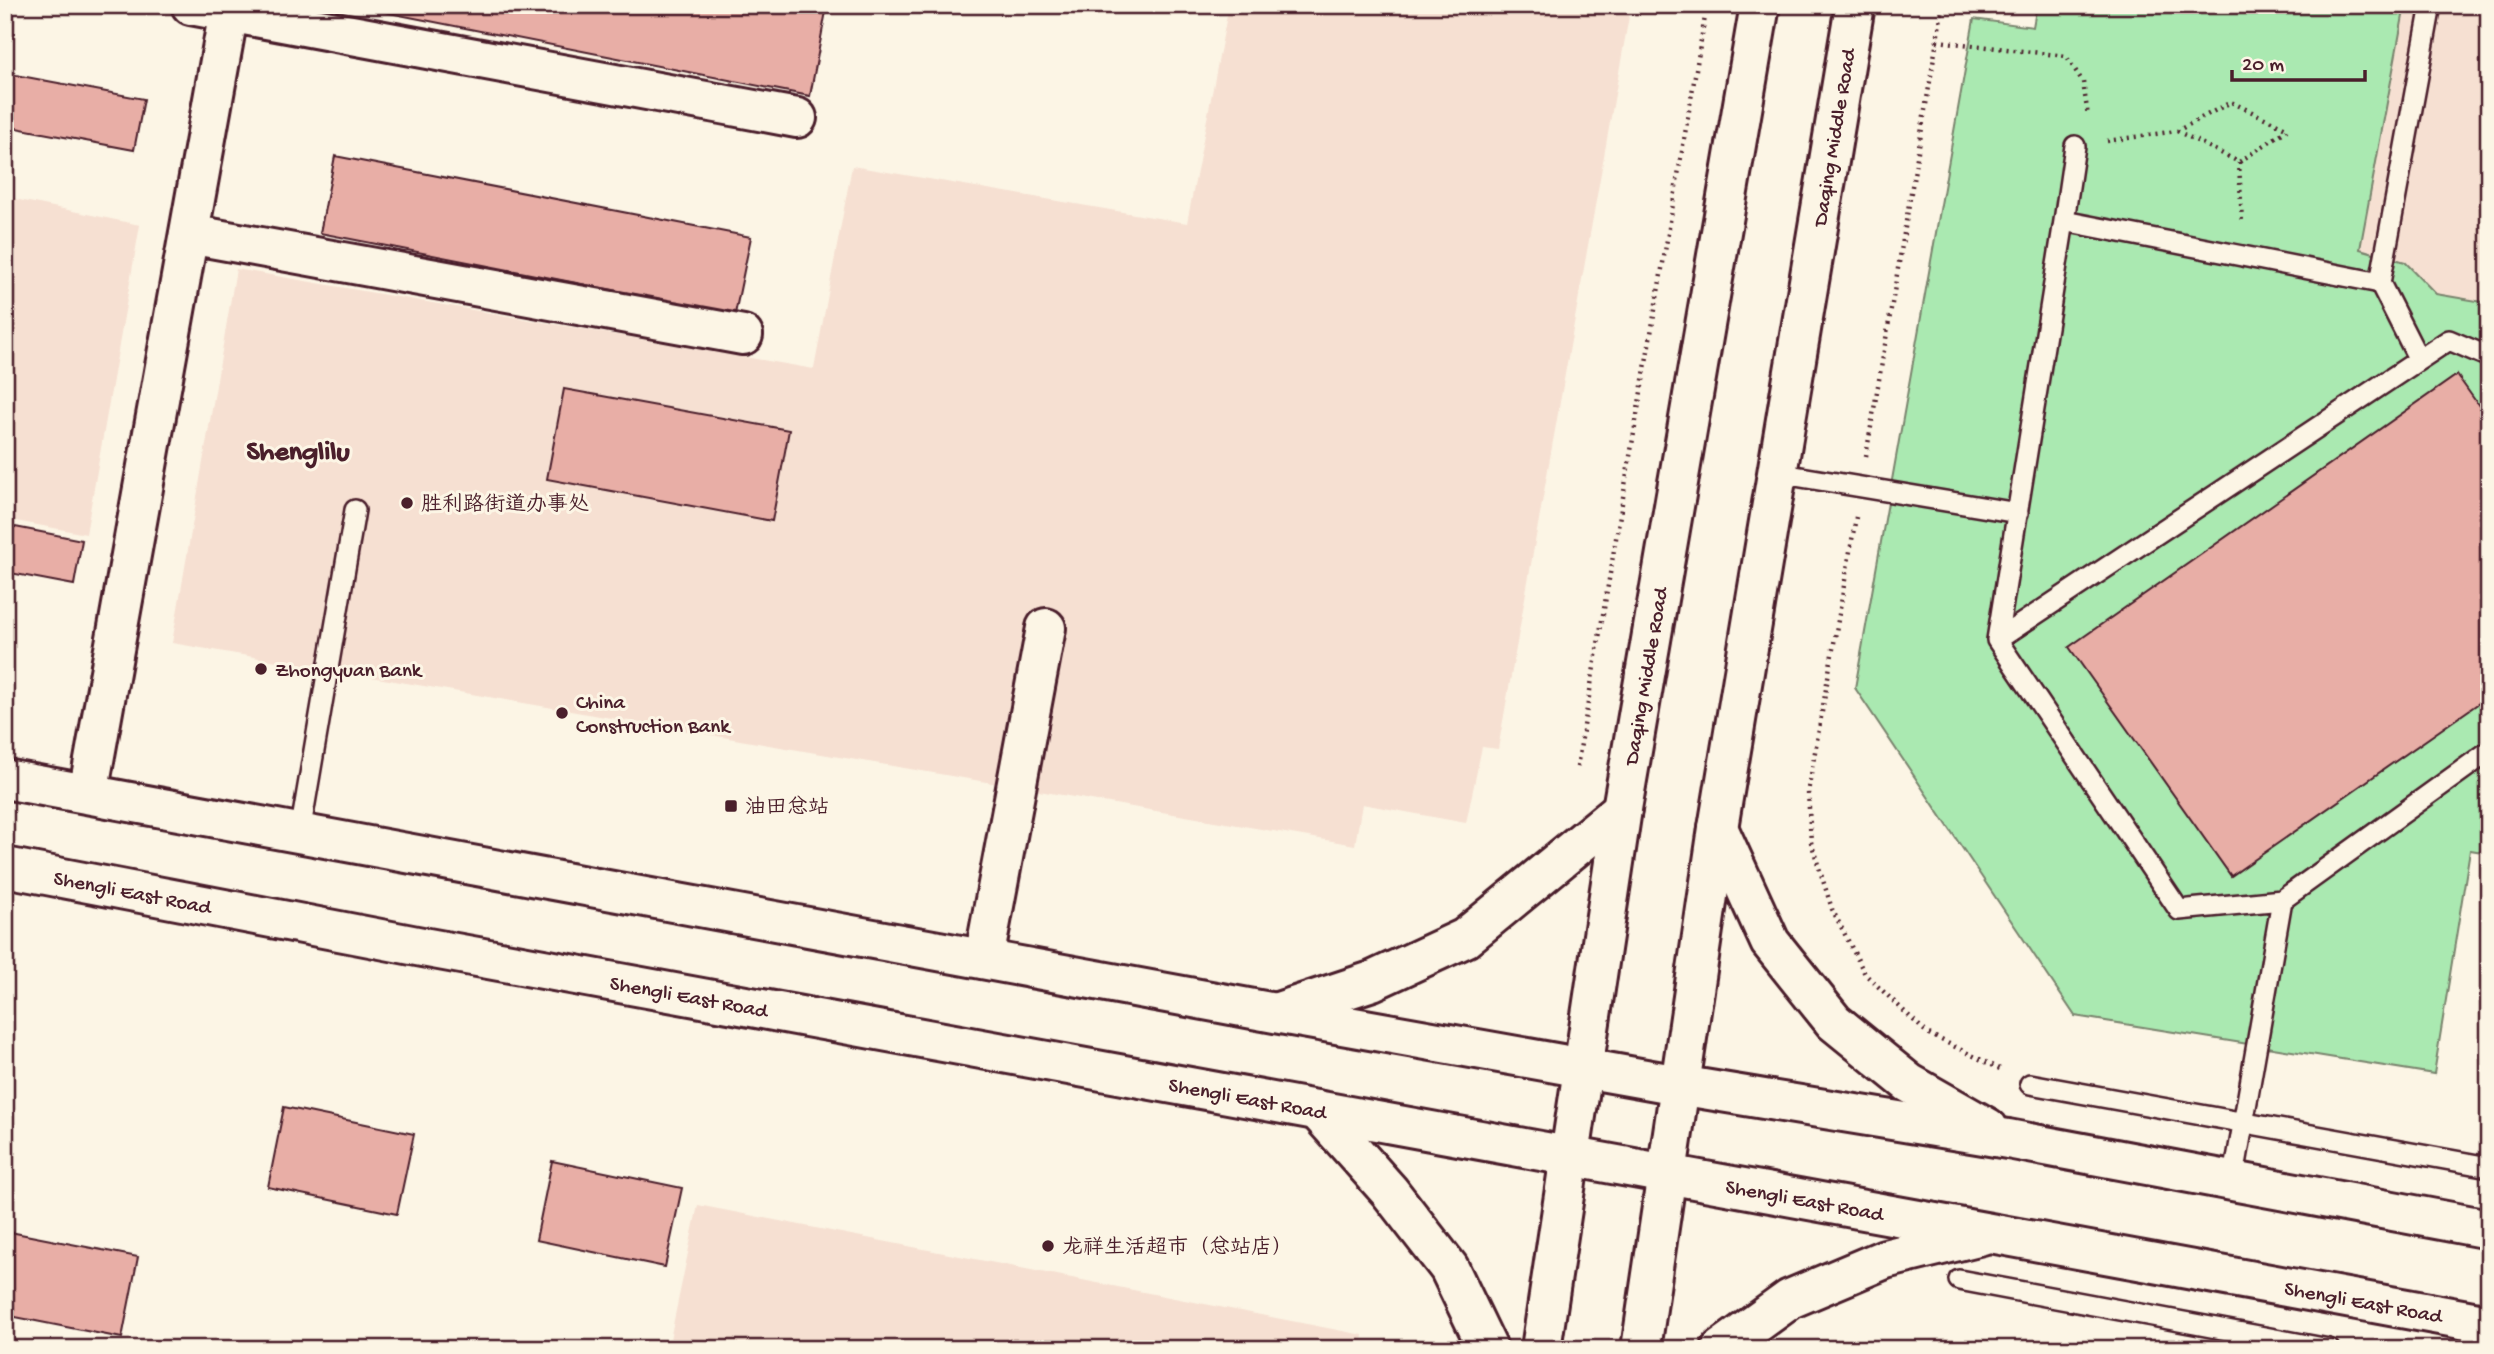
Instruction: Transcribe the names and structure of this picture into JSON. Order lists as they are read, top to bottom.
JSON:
{
  "streets": {
    "main road": ["Daqing Middle Road", "Shengli East Road"]
  },
  "crossings": [
    ["Daqing Middle Road", "Shengli East Road"]
  ],
  "districts": ["Shenglilu"],
  "places": {
    "other": [
      "胜利路街道办事处",
      "Zhongyuan Bank",
      "China Construction Bank",
      "龙祥生活超市（总站店）"
    ],
    "transit": ["油田总站"]
  },
  "scale_bar": "20 m"
}
